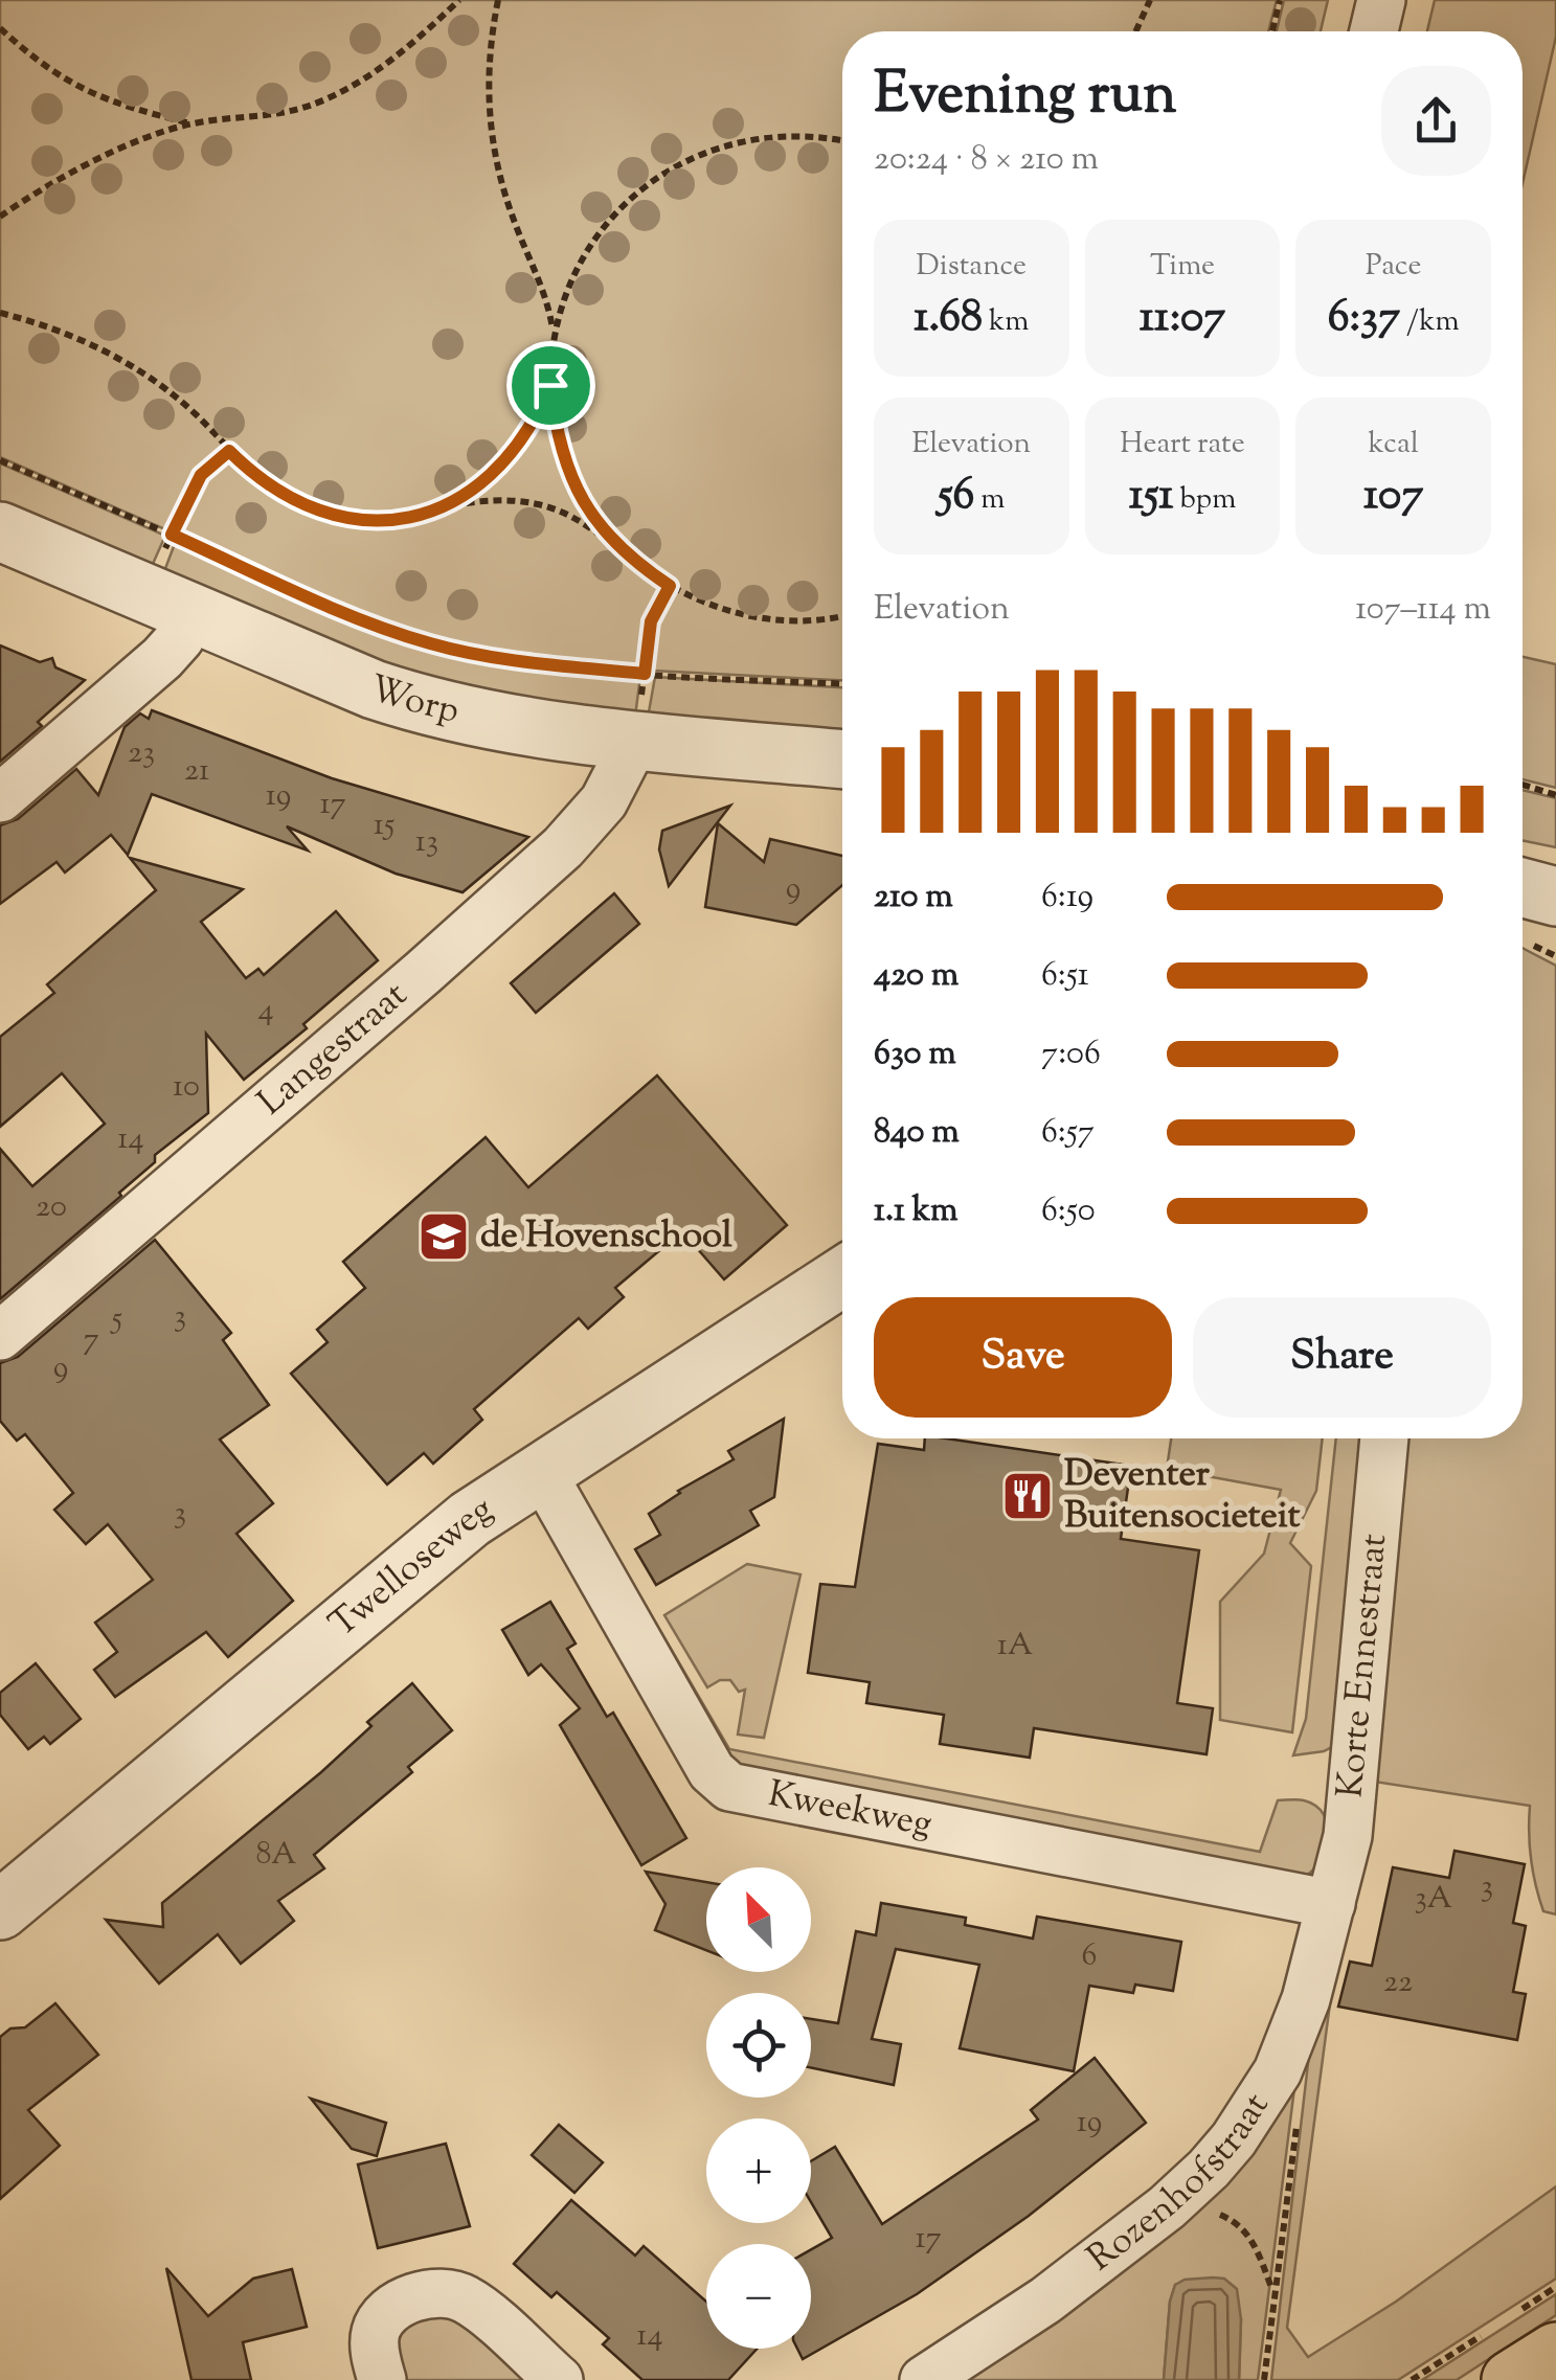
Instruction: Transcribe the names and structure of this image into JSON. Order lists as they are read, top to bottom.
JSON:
{
  "streets": {
    "street": [
      "Worp",
      "Langestraat",
      "Twelloseweg",
      "Korte Ennestraat",
      "Kweekweg",
      "Rozenhofstraat"
    ]
  },
  "crossings": [
    ["Worp", "Langestraat"],
    ["Twelloseweg", "Kweekweg"],
    ["Korte Ennestraat", "Kweekweg"],
    ["Korte Ennestraat", "Rozenhofstraat"],
    ["Kweekweg", "Rozenhofstraat"]
  ],
  "places": {
    "school or university": ["de Hovenschool"],
    "restaurant": ["Deventer Buitensocieteit"]
  },
  "house_numbers": [
    "23",
    "21",
    "19",
    "17",
    "15",
    "13",
    "9",
    "4",
    "10",
    "14",
    "20",
    "3",
    "5",
    "7",
    "9",
    "3",
    "1A",
    "8A",
    "3",
    "3A",
    "6",
    "22",
    "19",
    "17",
    "14"
  ],
  "north": "top left",
  "page": {
    "heading": ["Evening run", "20:24 · 8 × 210 m"],
    "stats": [
      ["Distance", "1.68 km"],
      ["Time", "11:07"],
      ["Pace", "6:37 /km"],
      ["Elevation", "56 m"],
      ["Heart rate", "151 bpm"],
      ["kcal", "107"]
    ],
    "chart": ["Elevation", "107–114 m"],
    "list": [
      {
        "name": "210 m",
        "note": "6:19"
      },
      {
        "name": "420 m",
        "note": "6:51"
      },
      {
        "name": "630 m",
        "note": "7:06"
      },
      {
        "name": "840 m",
        "note": "6:57"
      },
      {
        "name": "1.1 km",
        "note": "6:50"
      }
    ],
    "buttons": ["Save", "Share"],
    "map_buttons": ["+", "−"]
  }
}
